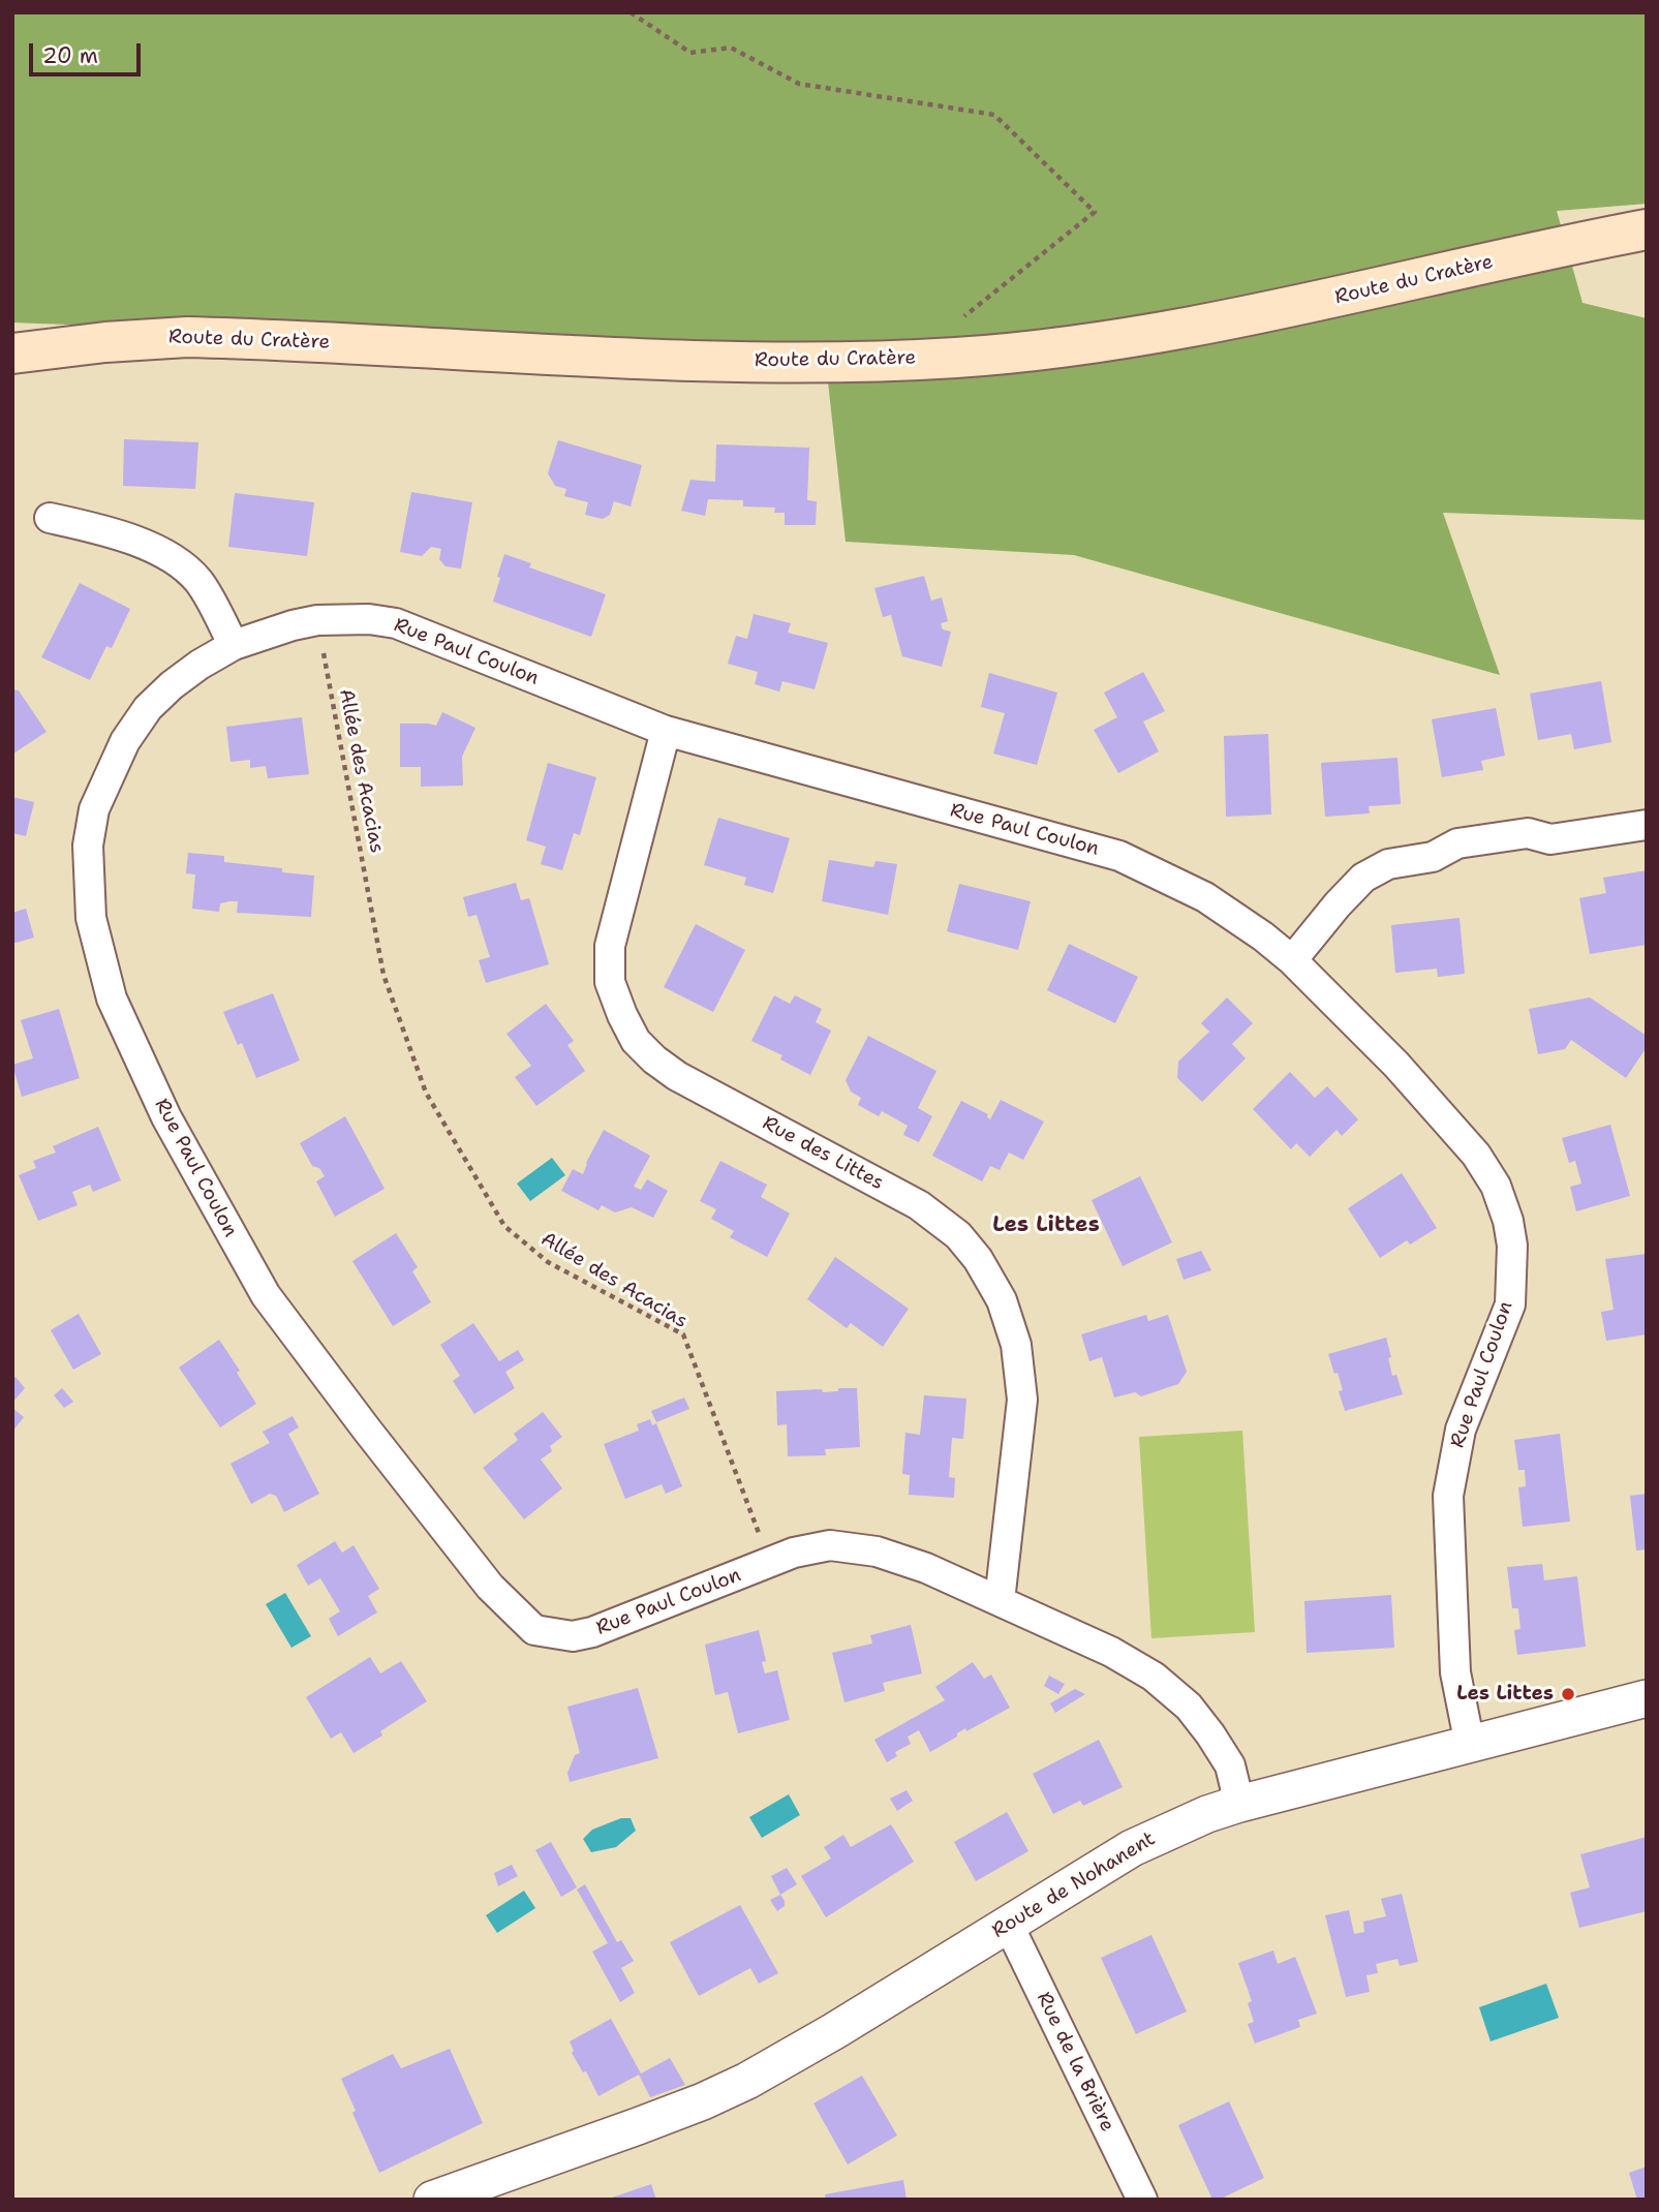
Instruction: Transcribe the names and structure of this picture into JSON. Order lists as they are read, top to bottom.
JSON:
{
  "streets": {
    "main road": ["Route du Cratère"],
    "street": [
      "Rue Paul Coulon",
      "Rue des Littes",
      "Route de Nohanent",
      "Rue de la Brière"
    ],
    "path": ["Allée des Acacias"]
  },
  "crossings": [
    ["Rue Paul Coulon", "Allée des Acacias"],
    ["Rue Paul Coulon", "Rue des Littes"],
    ["Rue Paul Coulon", "Route de Nohanent"],
    ["Route de Nohanent", "Rue de la Brière"]
  ],
  "districts": ["Les Littes"],
  "places": ["Les Littes"],
  "scale_bar": "20 m"
}
